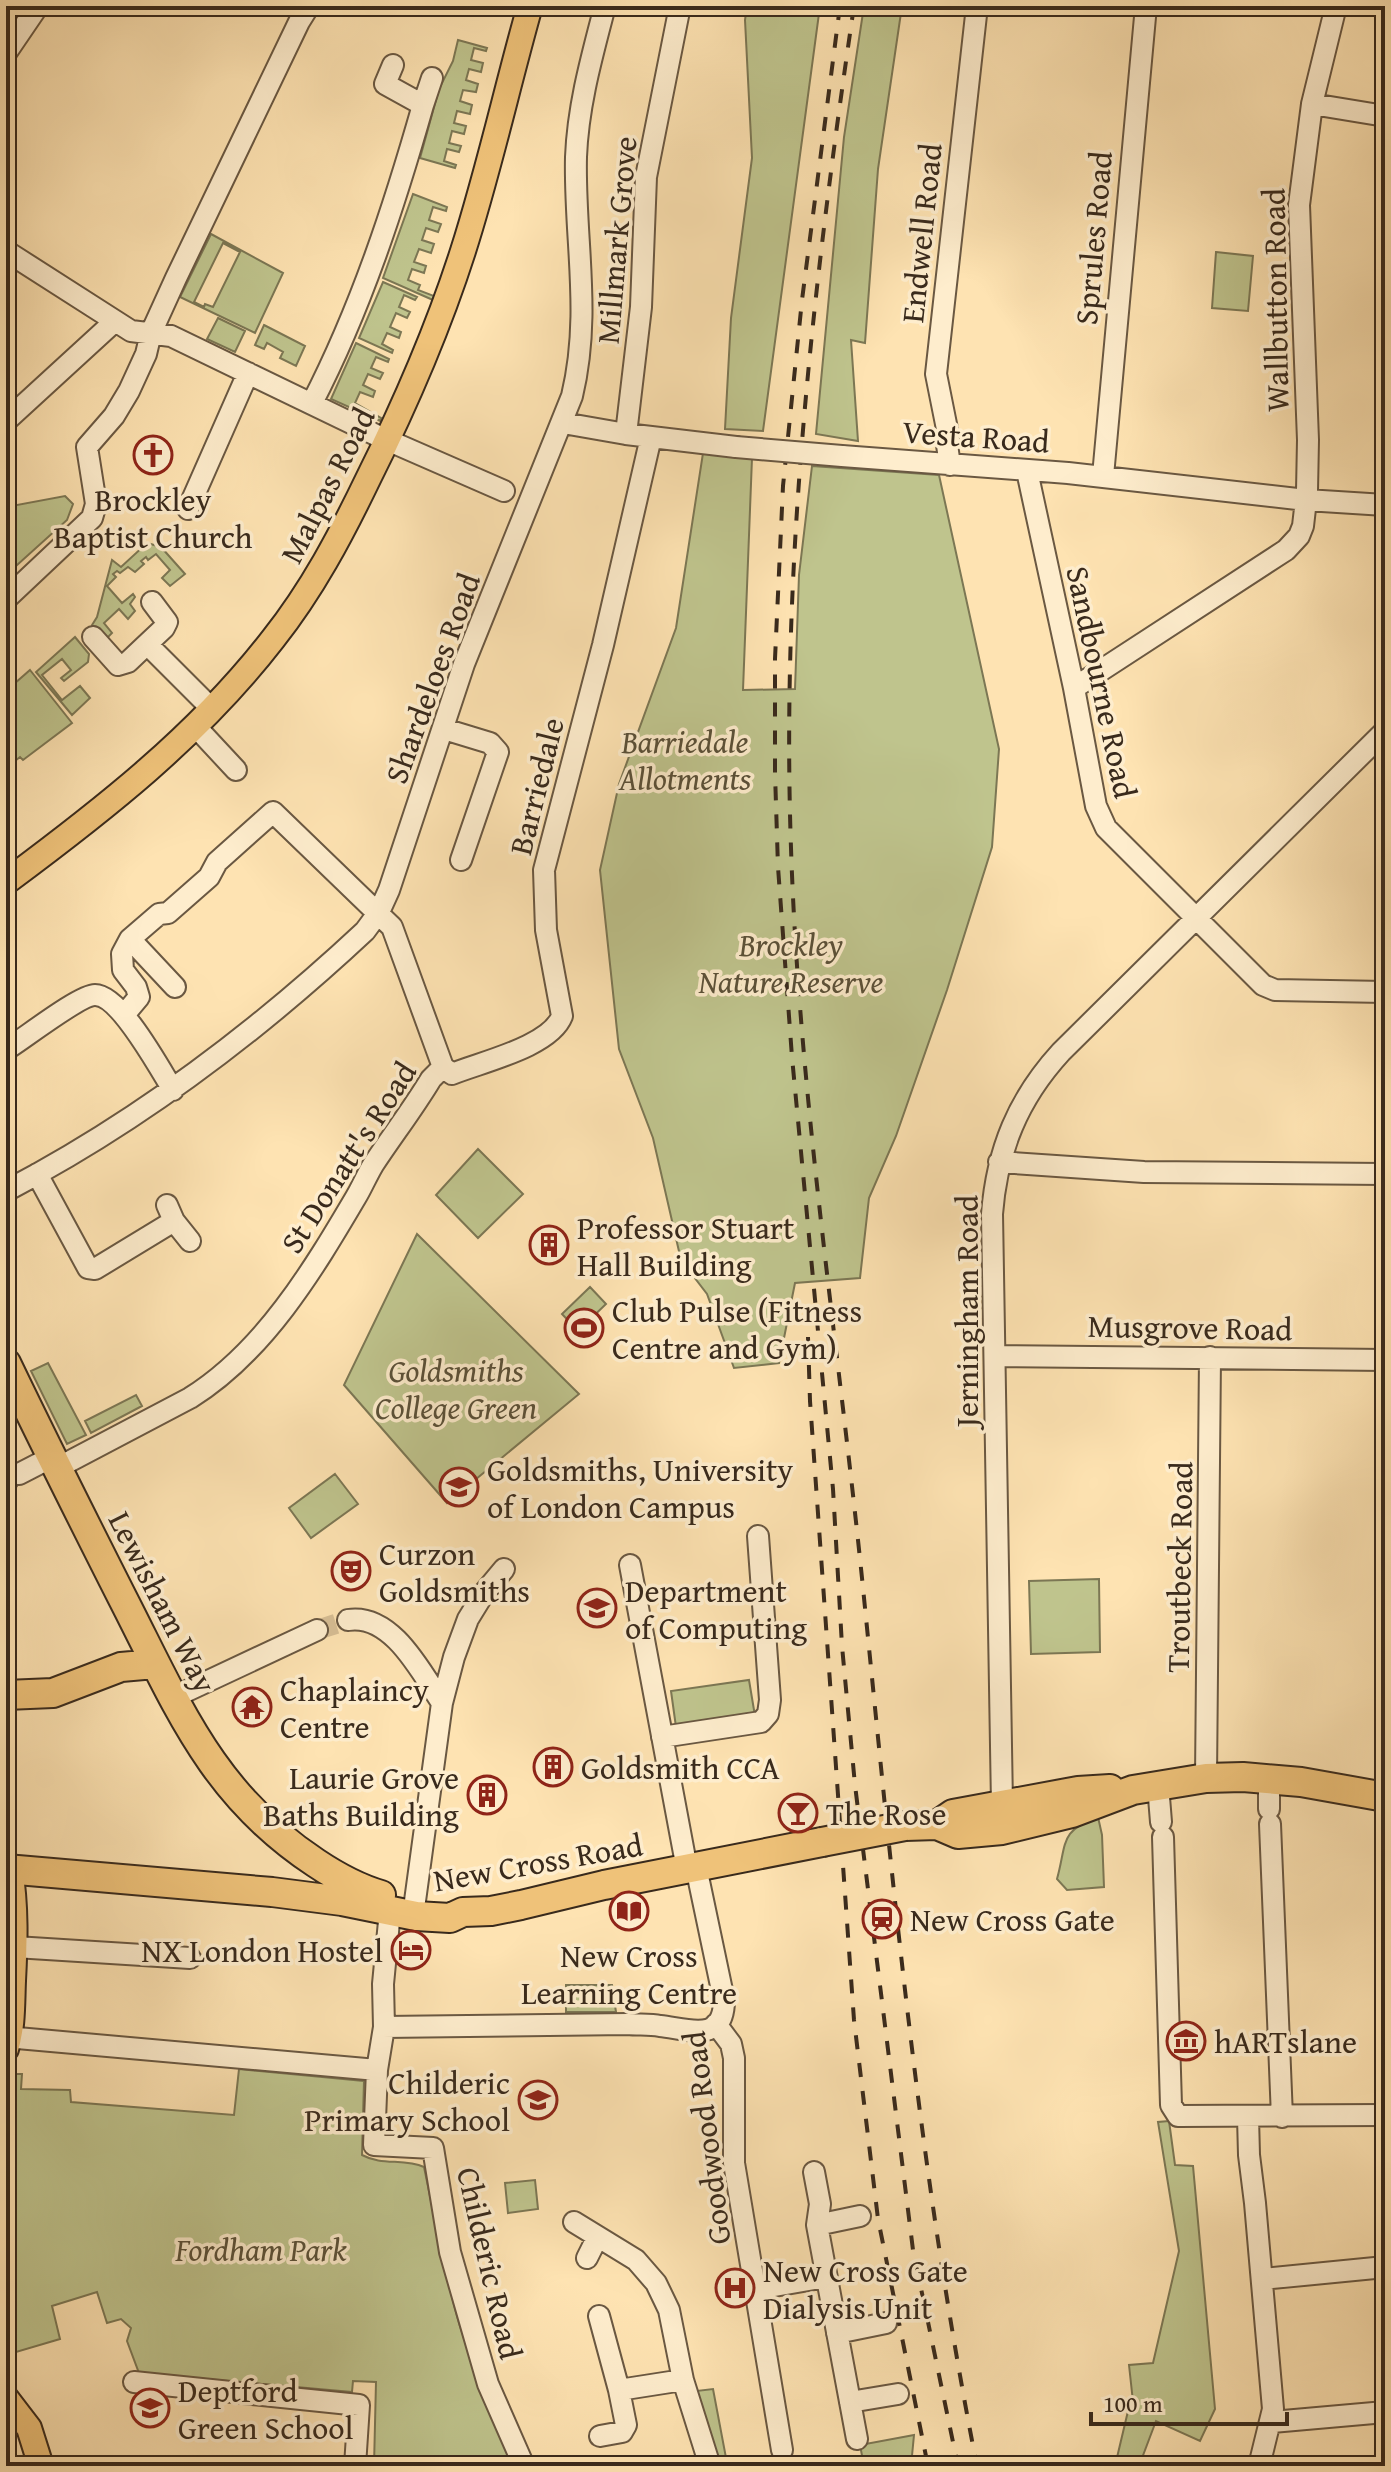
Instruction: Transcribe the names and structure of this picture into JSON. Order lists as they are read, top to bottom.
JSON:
{
  "streets": {
    "highway": ["Lewisham Way", "New Cross Road"],
    "main road": ["Malpas Road"],
    "street": [
      "Endwell Road",
      "Sprules Road",
      "Millmark Grove",
      "Wallbutton Road",
      "Vesta Road",
      "Shardeloes Road",
      "Sandbourne Road",
      "Barriedale",
      "St Donatt's Road",
      "Jerningham Road",
      "Musgrove Road",
      "Troutbeck Road",
      "Goodwood Road",
      "Childeric Road"
    ]
  },
  "crossings": [
    ["Endwell Road", "Vesta Road"],
    ["Sprules Road", "Vesta Road"],
    ["Millmark Grove", "Vesta Road"],
    ["Wallbutton Road", "Vesta Road"],
    ["Wallbutton Road", "Sandbourne Road"],
    ["Vesta Road", "Shardeloes Road"],
    ["Vesta Road", "Sandbourne Road"],
    ["Vesta Road", "Barriedale"],
    ["Shardeloes Road", "St Donatt's Road"],
    ["Sandbourne Road", "Jerningham Road"],
    ["Barriedale", "St Donatt's Road"],
    ["St Donatt's Road", "Lewisham Way"],
    ["Jerningham Road", "Musgrove Road"],
    ["Jerningham Road", "New Cross Road"],
    ["Musgrove Road", "Troutbeck Road"],
    ["Troutbeck Road", "New Cross Road"],
    ["Lewisham Way", "New Cross Road"],
    ["Lewisham Way", "Childeric Road"],
    ["New Cross Road", "Goodwood Road"],
    ["New Cross Road", "Childeric Road"]
  ],
  "parks": [
    "Barriedale Allotments",
    "Brockley Nature Reserve",
    "Goldsmiths College Green",
    "Fordham Park"
  ],
  "places": {
    "church": ["Brockley Baptist Church"],
    "building": ["Professor Stuart Hall Building", "Goldsmith CCA", "Laurie Grove Baths Building"],
    "sports": ["Club Pulse (Fitness Centre and Gym)"],
    "school or university": [
      "Goldsmiths, University of London Campus",
      "Department of Computing",
      "Childeric Primary School",
      "Deptford Green School"
    ],
    "theatre": ["Curzon Goldsmiths"],
    "temple": ["Chaplaincy Centre"],
    "bar": ["The Rose"],
    "library": ["New Cross Learning Centre"],
    "station": ["New Cross Gate"],
    "hotel": ["NX London Hostel"],
    "museum": ["hARTslane"],
    "hospital": ["New Cross Gate Dialysis Unit"]
  },
  "scale_bar": "100 m"
}
